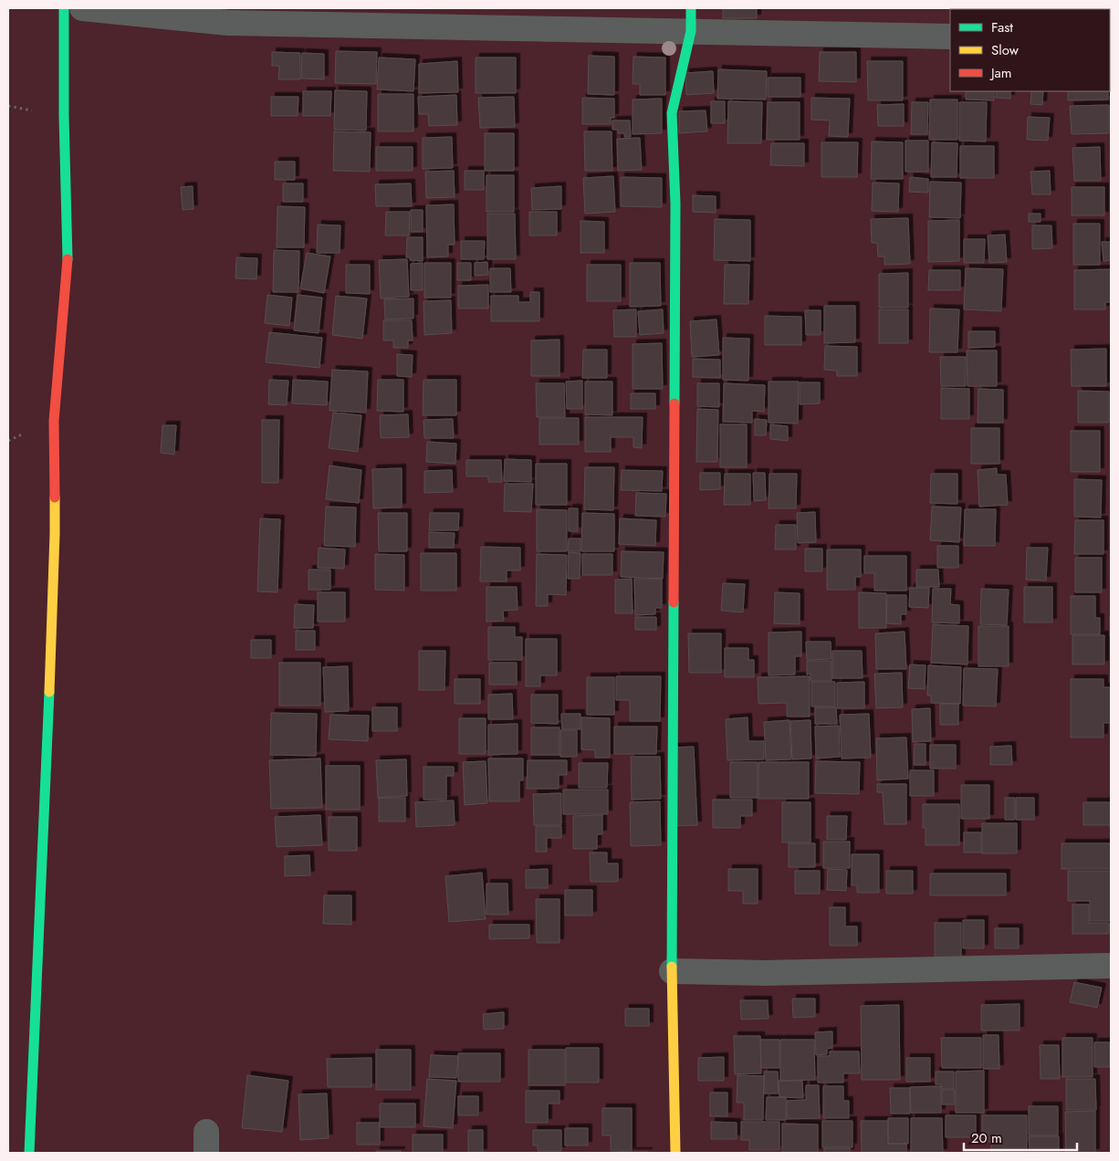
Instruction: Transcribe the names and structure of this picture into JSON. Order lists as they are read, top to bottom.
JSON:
{
  "legend": ["Fast", "Slow", "Jam"],
  "scale_bar": "20 m"
}
